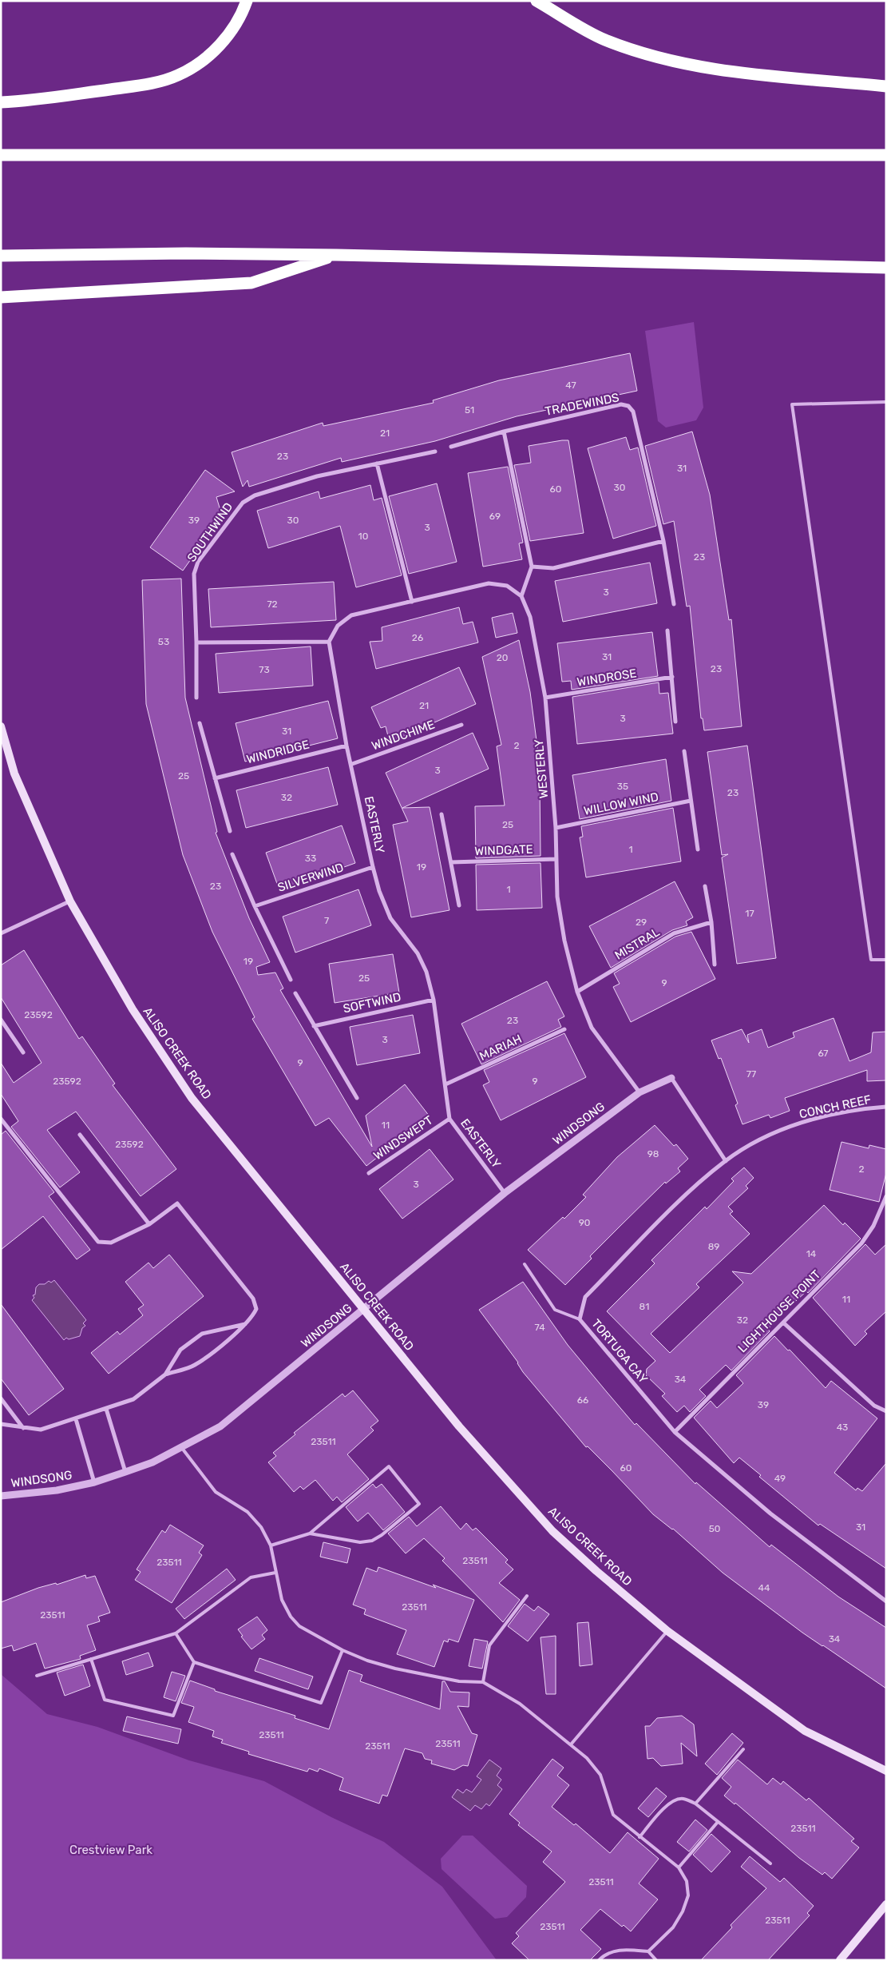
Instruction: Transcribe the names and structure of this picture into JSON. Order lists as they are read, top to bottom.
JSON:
{
  "streets": {
    "main road": ["ALISO CREEK ROAD"],
    "street": [
      "TRADEWINDS",
      "SOUTHWIND",
      "WINDROSE",
      "WINDCHIME",
      "WINDRIDGE",
      "WESTERLY",
      "WILLOW WIND",
      "EASTERLY",
      "WINDGATE",
      "SILVERWIND",
      "MISTRAL",
      "SOFTWIND",
      "MARIAH",
      "CONCH REEF",
      "WINDSONG",
      "WINDSWEPT",
      "LIGHTHOUSE POINT",
      "TORTUGA CAY"
    ]
  },
  "crossings": [
    ["WINDROSE", "WESTERLY"],
    ["WINDCHIME", "EASTERLY"],
    ["WINDRIDGE", "EASTERLY"],
    ["WESTERLY", "WILLOW WIND"],
    ["WESTERLY", "WINDGATE"],
    ["WESTERLY", "MISTRAL"],
    ["WESTERLY", "WINDSONG"],
    ["EASTERLY", "SILVERWIND"],
    ["EASTERLY", "SOFTWIND"],
    ["EASTERLY", "MARIAH"],
    ["EASTERLY", "WINDSONG"],
    ["EASTERLY", "WINDSWEPT"],
    ["ALISO CREEK ROAD", "WINDSONG"],
    ["CONCH REEF", "TORTUGA CAY"],
    ["LIGHTHOUSE POINT", "TORTUGA CAY"]
  ],
  "parks": ["Crestview Park"],
  "house_numbers": [
    "47",
    "51",
    "21",
    "23",
    "31",
    "30",
    "60",
    "69",
    "39",
    "30",
    "3",
    "10",
    "23",
    "3",
    "72",
    "26",
    "53",
    "31",
    "20",
    "23",
    "73",
    "21",
    "3",
    "31",
    "2",
    "3",
    "25",
    "35",
    "23",
    "32",
    "25",
    "1",
    "33",
    "19",
    "23",
    "1",
    "17",
    "7",
    "29",
    "19",
    "25",
    "9",
    "23592",
    "23",
    "3",
    "67",
    "9",
    "77",
    "23592",
    "9",
    "11",
    "23592",
    "98",
    "2",
    "3",
    "90",
    "89",
    "14",
    "11",
    "81",
    "32",
    "74",
    "34",
    "66",
    "39",
    "43",
    "23511",
    "60",
    "49",
    "31",
    "50",
    "23511",
    "23511",
    "44",
    "23511",
    "23511",
    "34",
    "23511",
    "23511",
    "23511",
    "23511",
    "23511",
    "23511",
    "23511"
  ]
}
